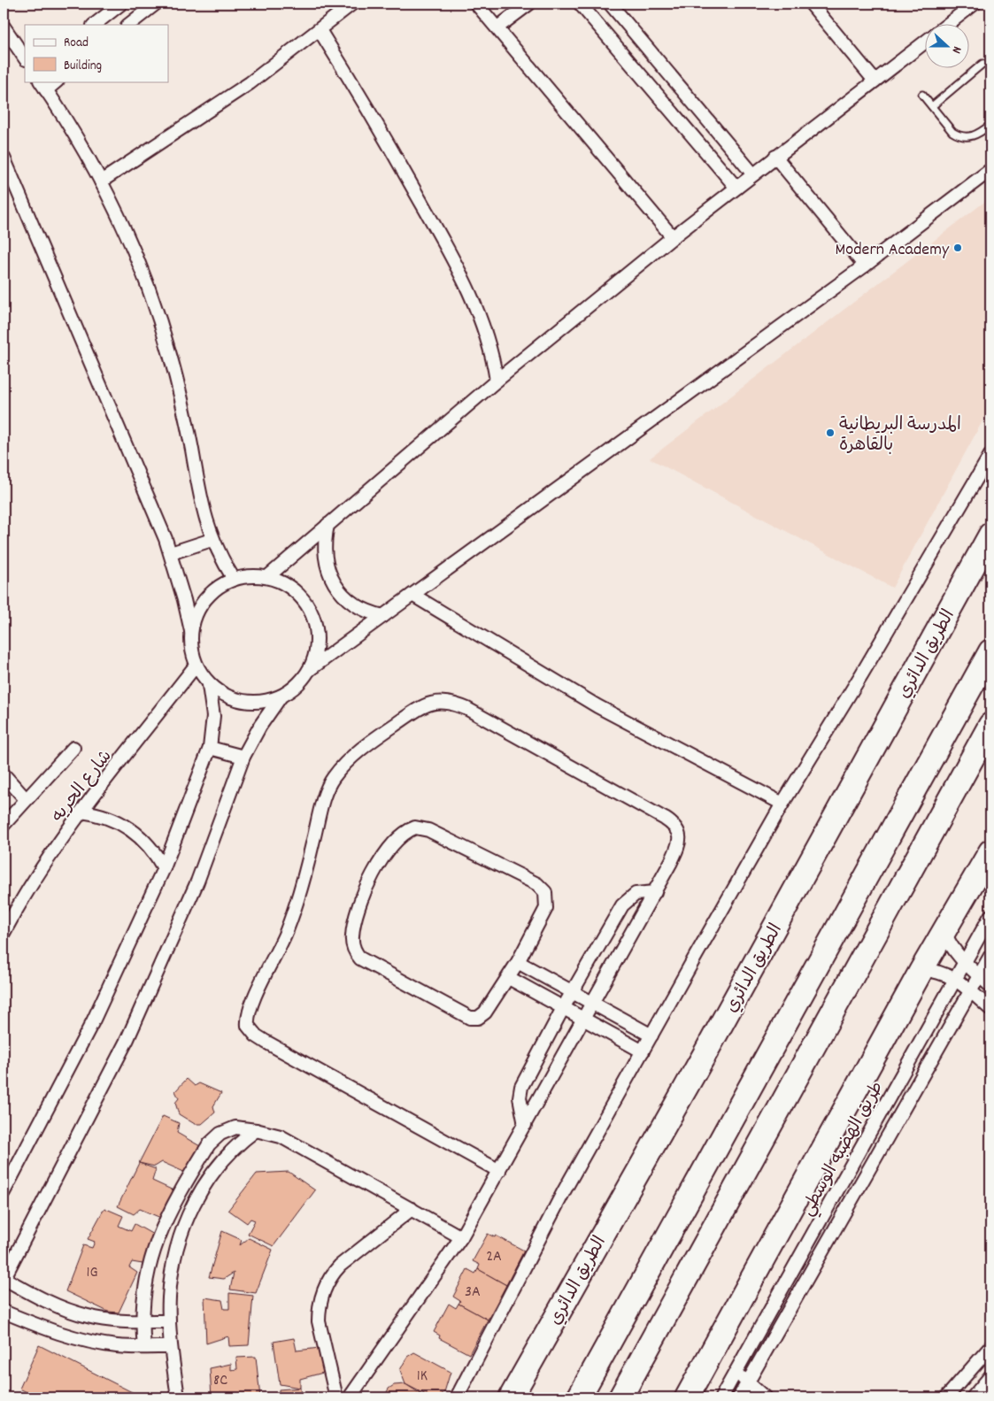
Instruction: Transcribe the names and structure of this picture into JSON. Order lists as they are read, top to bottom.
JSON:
{
  "streets": {
    "highway": ["الطريق الدائري"],
    "street": ["شارع الحريه", "طريق الهضبه الوسطي"]
  },
  "places": ["Modern Academy", "المدرسة البريطانية بالقاهرة"],
  "house_numbers": [
    "2A",
    "1G",
    "3A",
    "1K",
    "8C"
  ],
  "legend": ["Road", "Building"],
  "north": "right"
}
